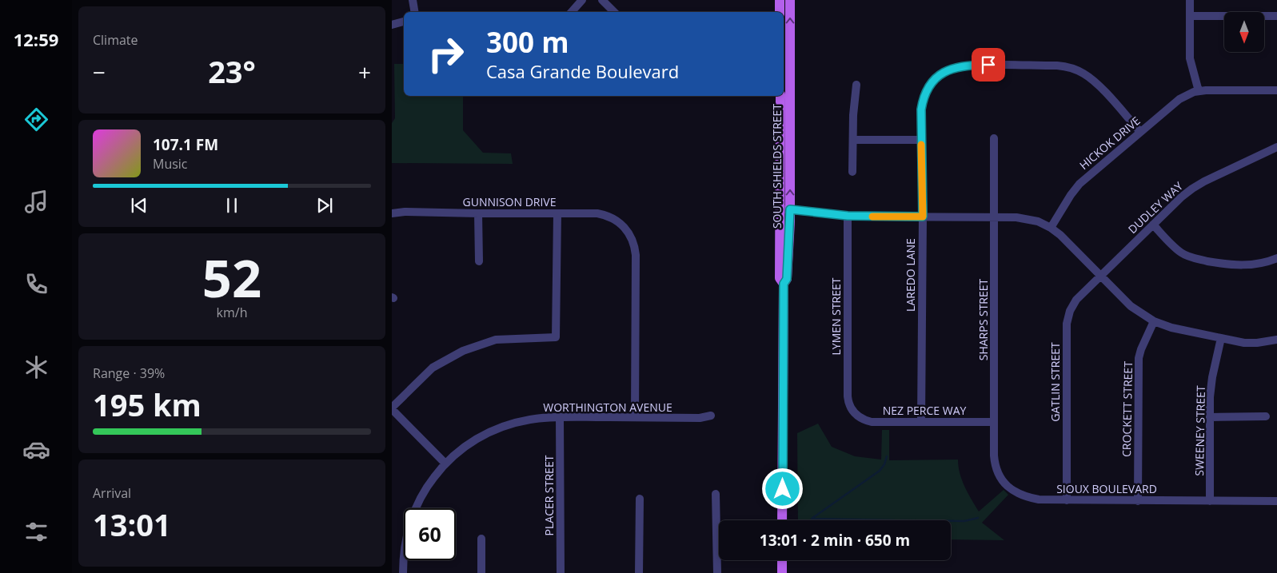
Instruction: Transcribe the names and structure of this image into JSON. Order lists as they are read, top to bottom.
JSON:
{
  "streets": {
    "main road": ["SOUTH SHIELDS STREET"],
    "street": [
      "HICKOK DRIVE",
      "GUNNISON DRIVE",
      "DUDLEY WAY",
      "LAREDO LANE",
      "LYMEN STREET",
      "SHARPS STREET",
      "GATLIN STREET",
      "WORTHINGTON AVENUE",
      "CROCKETT STREET",
      "NEZ PERCE WAY",
      "SWEENEY STREET",
      "SIOUX BOULEVARD",
      "PLACER STREET"
    ]
  },
  "crossings": [
    ["HICKOK DRIVE", "LAREDO LANE"],
    ["GUNNISON DRIVE", "WORTHINGTON AVENUE"],
    ["DUDLEY WAY", "GATLIN STREET"],
    ["LAREDO LANE", "NEZ PERCE WAY"],
    ["LYMEN STREET", "NEZ PERCE WAY"],
    ["SHARPS STREET", "NEZ PERCE WAY"],
    ["SHARPS STREET", "SIOUX BOULEVARD"],
    ["GATLIN STREET", "SIOUX BOULEVARD"],
    ["WORTHINGTON AVENUE", "PLACER STREET"],
    ["CROCKETT STREET", "SIOUX BOULEVARD"],
    ["NEZ PERCE WAY", "SIOUX BOULEVARD"],
    ["SWEENEY STREET", "SIOUX BOULEVARD"]
  ],
  "north": "bottom",
  "page": {
    "tabs": "12:59",
    "tile": [
      "Climate",
      ["52", "km/h"],
      ["Range · 39%", "195 km"],
      ["Arrival", "13:01"]
    ],
    "turn": ["300 m", "Casa Grande Boulevard"],
    "heat": ["−", "23°", "+"],
    "song": ["107.1 FM", "Music"],
    "limit": "60",
    "trip": "13:01 · 2 min · 650 m"
  }
}
